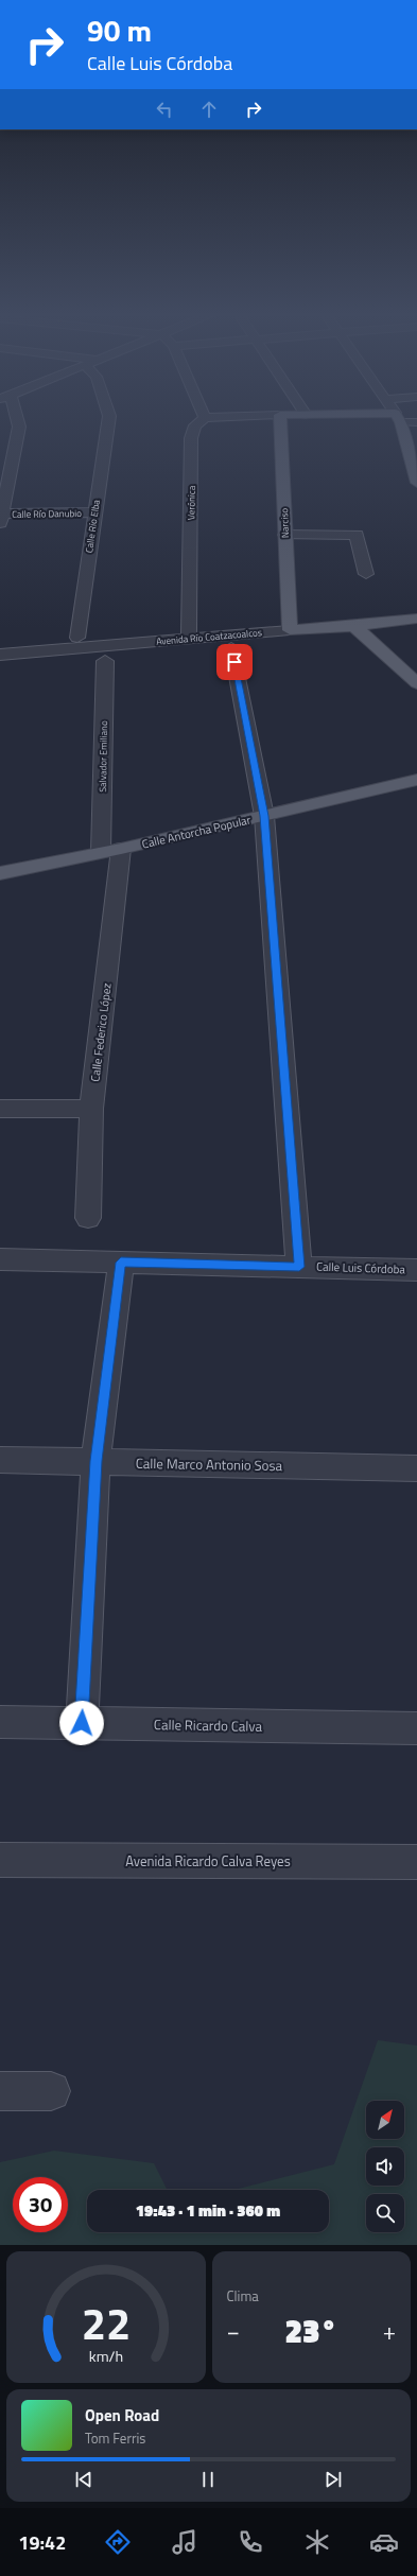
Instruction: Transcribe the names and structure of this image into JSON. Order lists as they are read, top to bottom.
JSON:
{
  "streets": {
    "main road": ["Narciso", "Avenida Río Coatzacoalcos", "Calle Antorcha Popular"],
    "street": [
      "Verónica",
      "Calle Río Danubio",
      "Calle Río Elba",
      "Salvador Emiliano",
      "Calle Federico López",
      "Calle Luis Córdoba",
      "Calle Marco Antonio Sosa",
      "Calle Ricardo Calva",
      "Avenida Ricardo Calva Reyes"
    ]
  },
  "crossings": [
    ["Verónica", "Avenida Río Coatzacoalcos"],
    ["Calle Río Danubio", "Calle Río Elba"],
    ["Narciso", "Avenida Río Coatzacoalcos"],
    ["Salvador Emiliano", "Calle Antorcha Popular"],
    ["Salvador Emiliano", "Calle Federico López"],
    ["Calle Antorcha Popular", "Calle Federico López"]
  ],
  "north": "top right",
  "page": {
    "turn": ["90 m", "Calle Luis Córdoba"],
    "limit": "30",
    "trip": "19:43 · 1 min · 360 m",
    "tile": "Clima",
    "heat": ["−", "23°", "+"],
    "song": ["Open Road", "Tom Ferris"],
    "tabs": "19:42",
    "gauge": ["22", "km/h"]
  }
}
